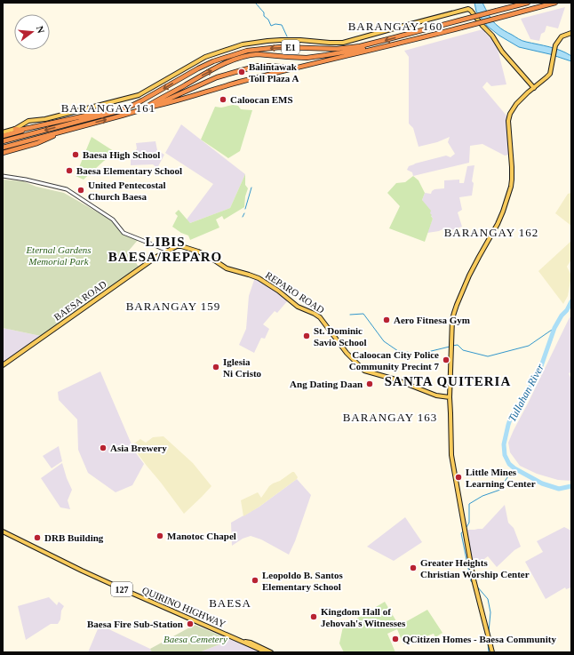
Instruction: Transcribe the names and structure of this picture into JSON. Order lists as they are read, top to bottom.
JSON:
{
  "streets": {
    "highway": ["E1"],
    "main road": [
      "REPARO ROAD",
      "BAESA ROAD",
      "127",
      "QUIRINO HIGHWAY"
    ]
  },
  "crossings": [
    ["REPARO ROAD", "BAESA ROAD"]
  ],
  "districts": [
    "BARANGAY 160",
    "BARANGAY 161",
    "BARANGAY 162",
    "LIBIS BAESA/REPARO",
    "BARANGAY 159",
    "SANTA QUITERIA",
    "BARANGAY 163",
    "BAESA"
  ],
  "water": ["Tullahan River"],
  "parks": ["Eternal Gardens Memorial Park", "Baesa Cemetery"],
  "places": [
    "Balintawak Toll Plaza A",
    "Caloocan EMS",
    "Baesa High School",
    "Baesa Elementary School",
    "United Pentecostal Church Baesa",
    "Aero Fitnesa Gym",
    "St. Dominic Savio School",
    "Caloocan City Police Community Precint 7",
    "Iglesia Ni Cristo",
    "Ang Dating Daan",
    "Asia Brewery",
    "Little Mines Learning Center",
    "Manotoc Chapel",
    "DRB Building",
    "Greater Heights Christian Worship Center",
    "Leopoldo B. Santos Elementary School",
    "Kingdom Hall of Jehovah's Witnesses",
    "Baesa Fire Sub-Station",
    "QCitizen Homes - Baesa Community"
  ],
  "north": "right"
}
